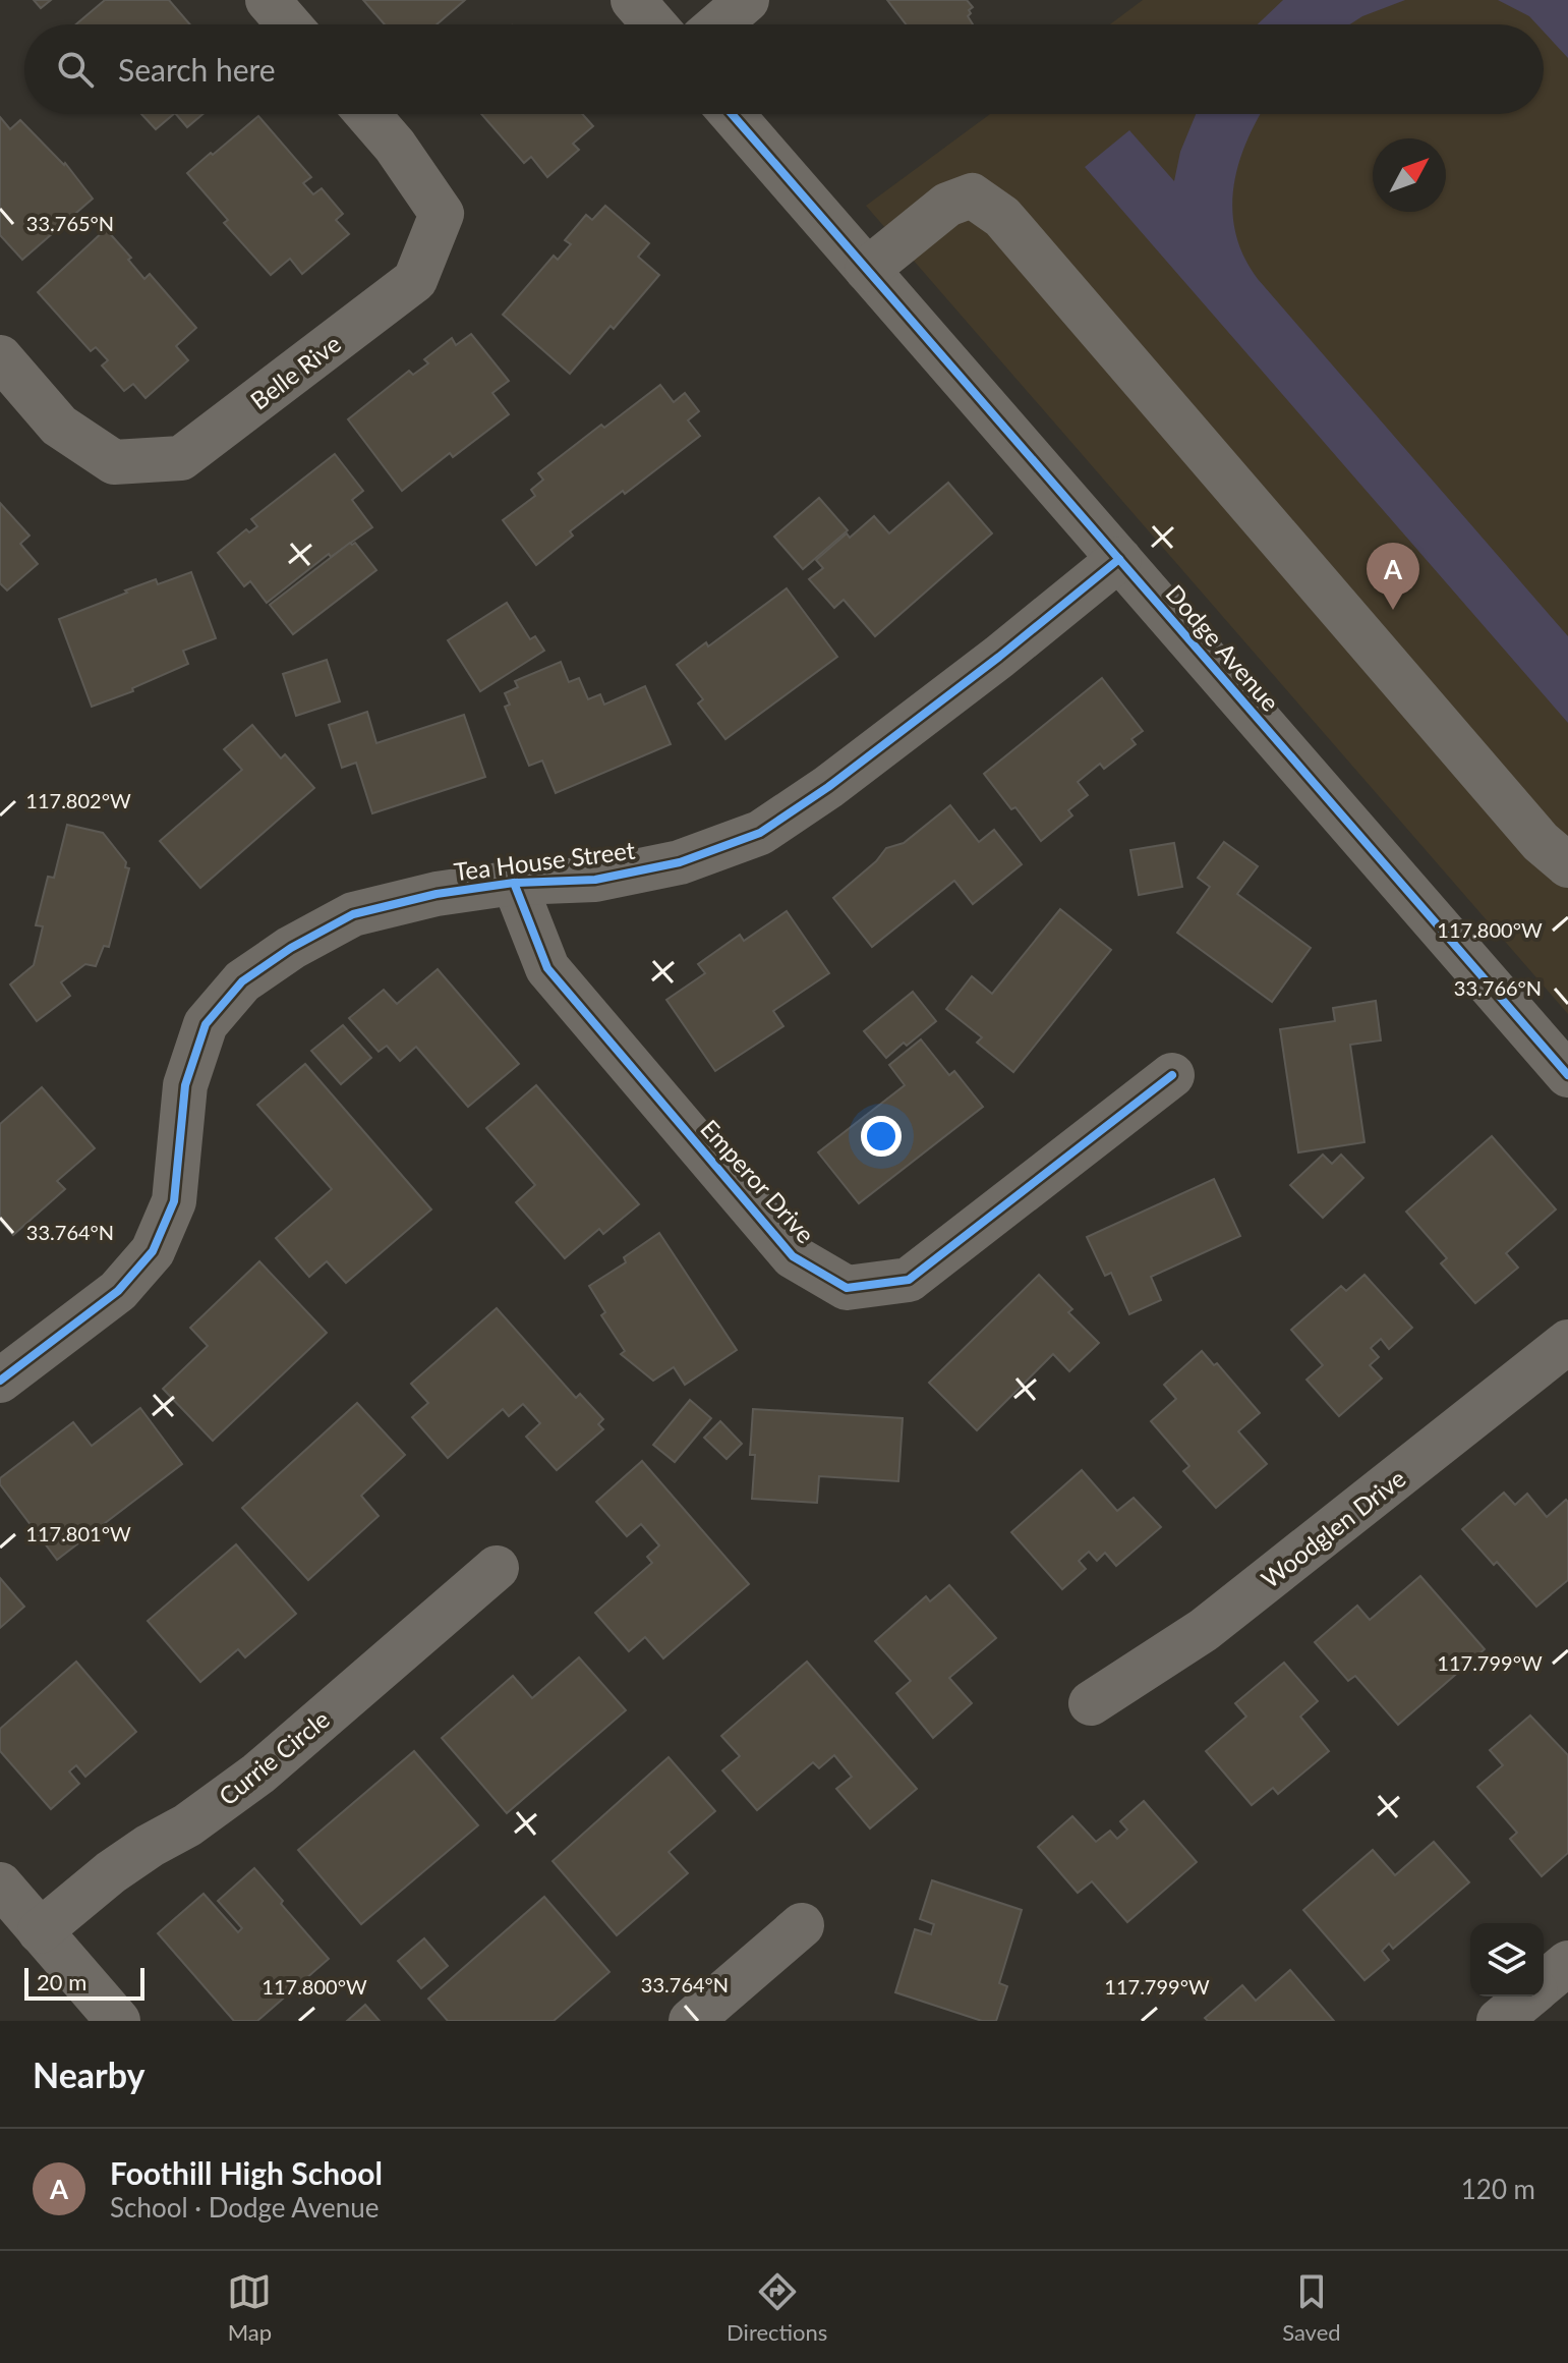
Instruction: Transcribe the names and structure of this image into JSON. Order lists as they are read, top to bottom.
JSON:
{
  "streets": {
    "street": [
      "Belle Rive",
      "Dodge Avenue",
      "Tea House Street",
      "Emperor Drive",
      "Woodglen Drive",
      "Currie Circle"
    ]
  },
  "crossings": [
    ["Dodge Avenue", "Tea House Street"],
    ["Tea House Street", "Emperor Drive"]
  ],
  "scale_bar": "20 m",
  "north": "top right",
  "page": {
    "search": "Search here",
    "pins": "A",
    "scale": "20 m",
    "heading": "Nearby",
    "list": [
      {
        "mark": "A",
        "name": "Foothill High School",
        "note": "School · Dodge Avenue",
        "value": "120 m"
      }
    ],
    "nav": ["Map", "Directions", "Saved"]
  },
  "coordinates": [
    "33.765°N",
    "117.802°W",
    "117.800°W",
    "33.766°N",
    "33.764°N",
    "117.801°W",
    "117.799°W"
  ]
}
